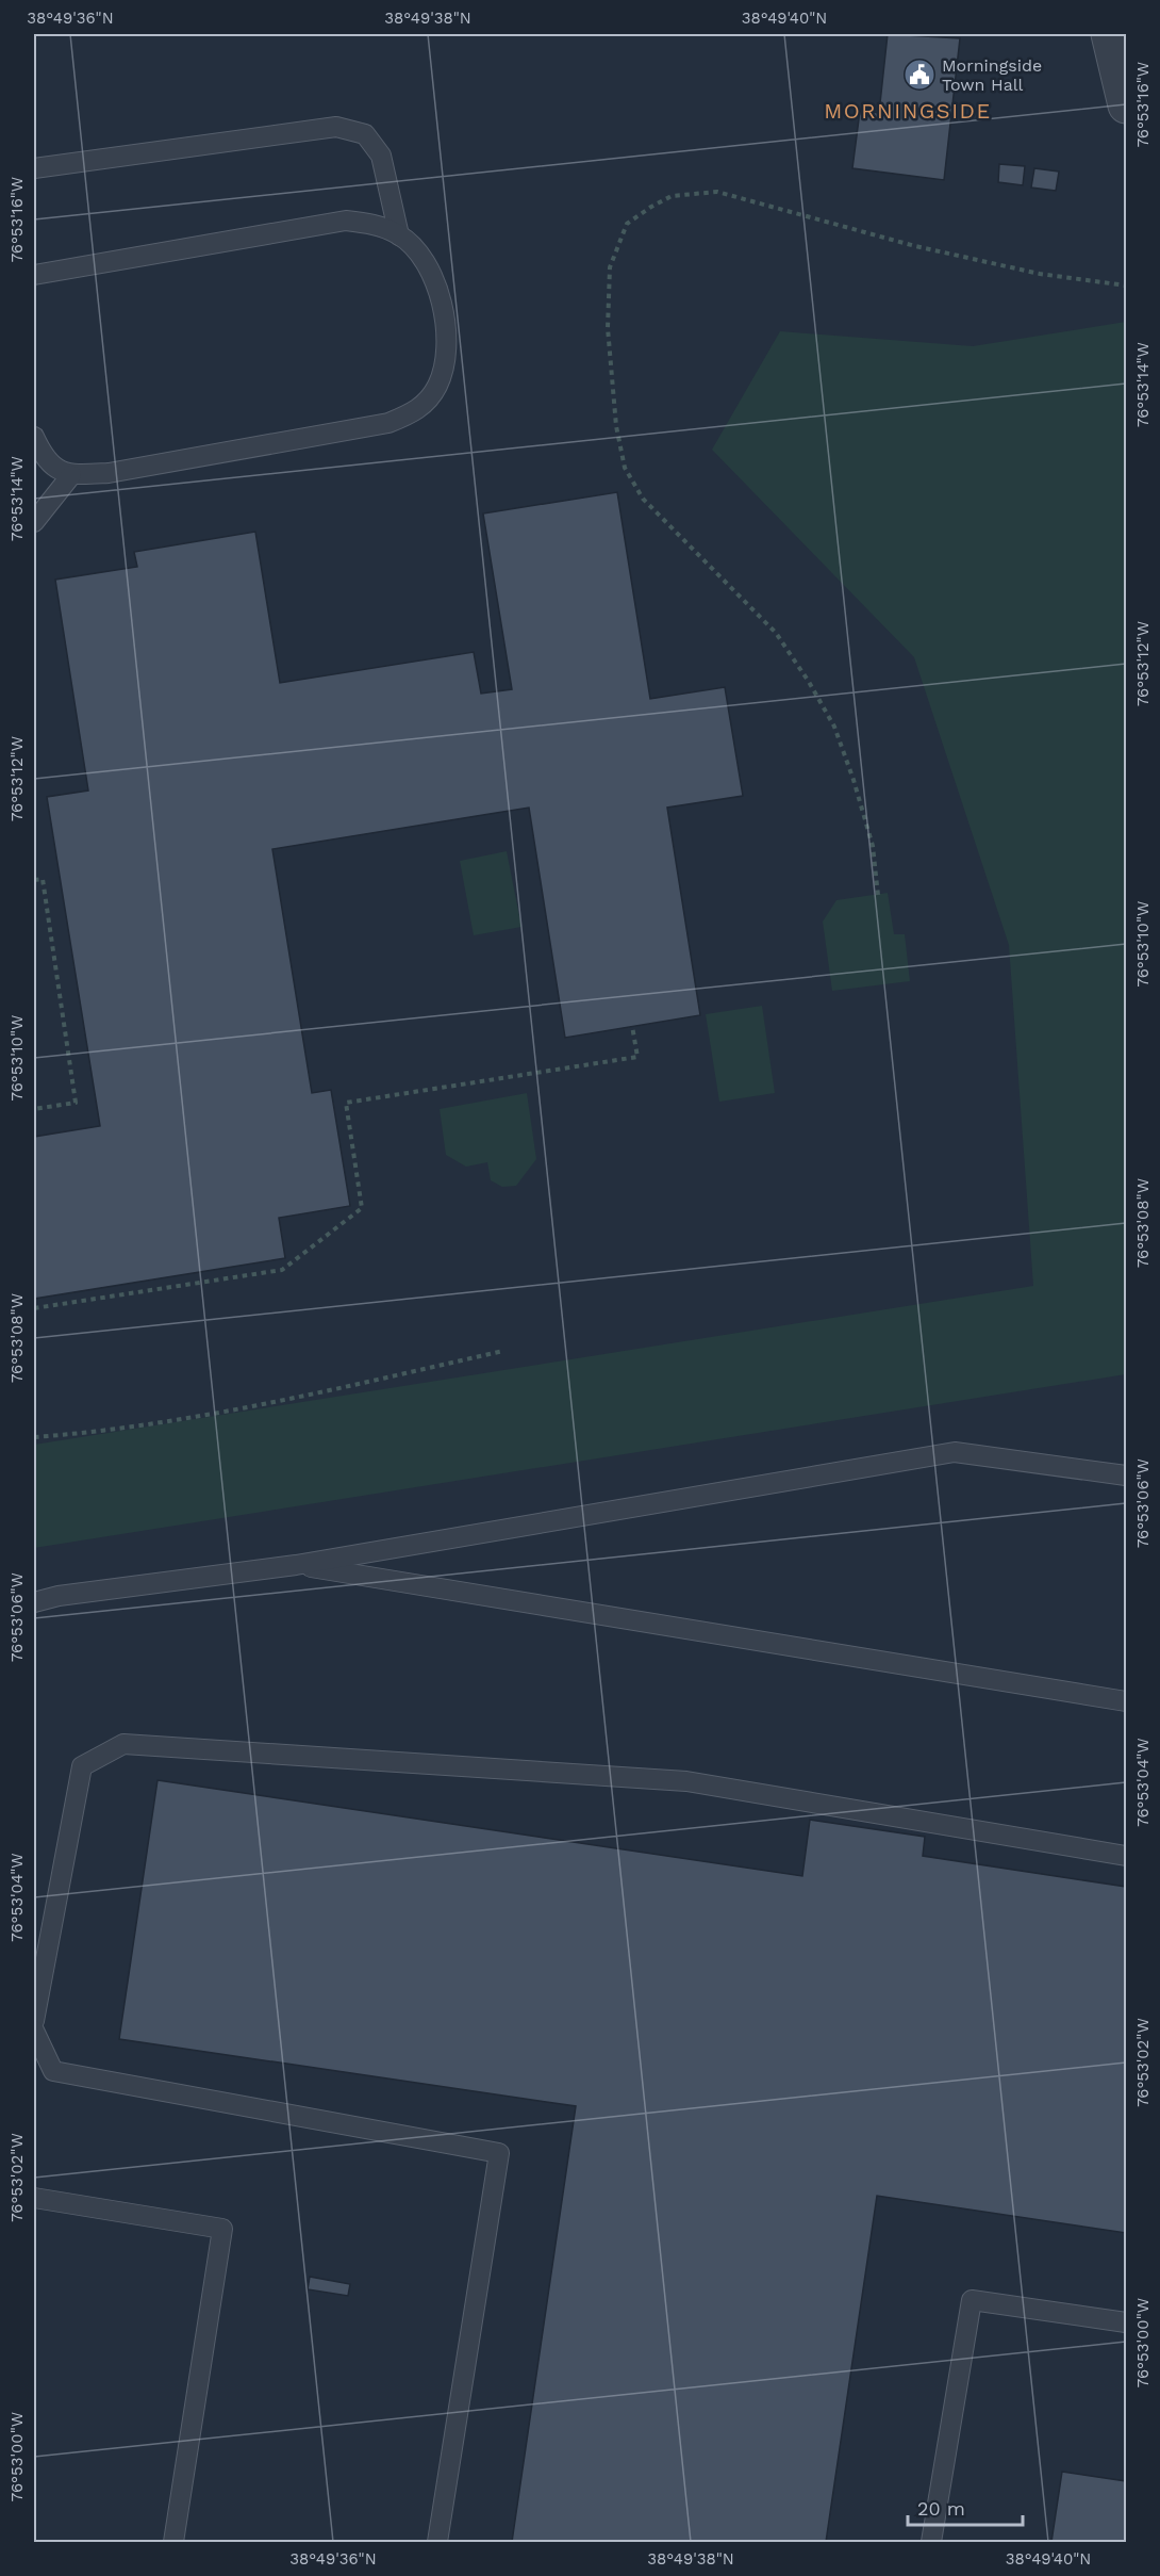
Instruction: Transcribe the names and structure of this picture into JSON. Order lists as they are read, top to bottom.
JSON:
{
  "districts": ["MORNINGSIDE"],
  "places": {
    "public building": ["Morningside Town Hall"]
  },
  "scale_bar": "20 m",
  "coordinates": [
    "38°49'36\"N",
    "38°49'38\"N",
    "38°49'40\"N",
    "76°53'16\"W",
    "76°53'14\"W",
    "76°53'12\"W",
    "76°53'10\"W",
    "76°53'08\"W",
    "76°53'06\"W",
    "76°53'04\"W",
    "76°53'02\"W",
    "76°53'00\"W"
  ]
}
